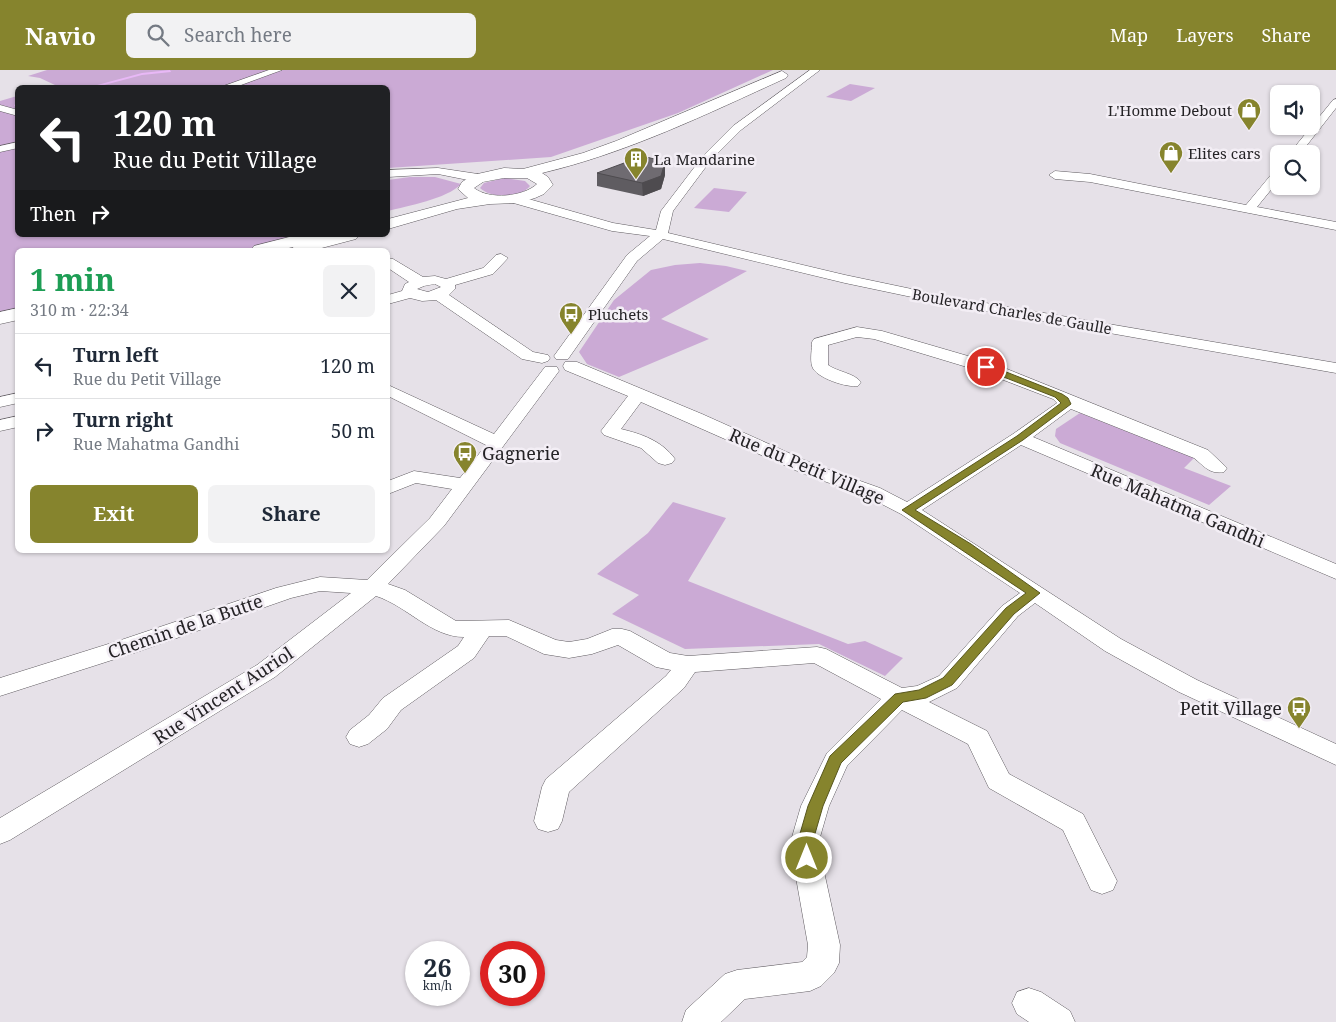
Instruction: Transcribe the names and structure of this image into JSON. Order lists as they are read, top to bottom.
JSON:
{
  "streets": {
    "street": [
      "Boulevard Charles de Gaulle",
      "Rue du Petit Village",
      "Rue Mahatma Gandhi",
      "Chemin de la Butte",
      "Rue Vincent Auriol"
    ]
  },
  "crossings": [
    ["Boulevard Charles de Gaulle", "Rue Vincent Auriol"],
    ["Rue du Petit Village", "Rue Vincent Auriol"],
    ["Chemin de la Butte", "Rue Vincent Auriol"]
  ],
  "places": {
    "shop": ["L'Homme Debout", "Elites cars"],
    "building": ["La Mandarine"],
    "bus stop": ["Pluchets", "Gagnerie", "Petit Village"]
  },
  "page": {
    "header": "Navio",
    "search": "Search here",
    "nav": ["Map", "Layers", "Share"],
    "turn": ["120 m", "Rue du Petit Village"],
    "then": "Then",
    "heading": ["1 min", "310 m · 22:34"],
    "list": [
      {
        "name": "Turn left",
        "note": "Rue du Petit Village",
        "value": "120 m"
      },
      {
        "name": "Turn right",
        "note": "Rue Mahatma Gandhi",
        "value": "50 m"
      }
    ],
    "buttons": ["Exit", "Share"],
    "speed": "26 km/h",
    "limit": "30"
  }
}
